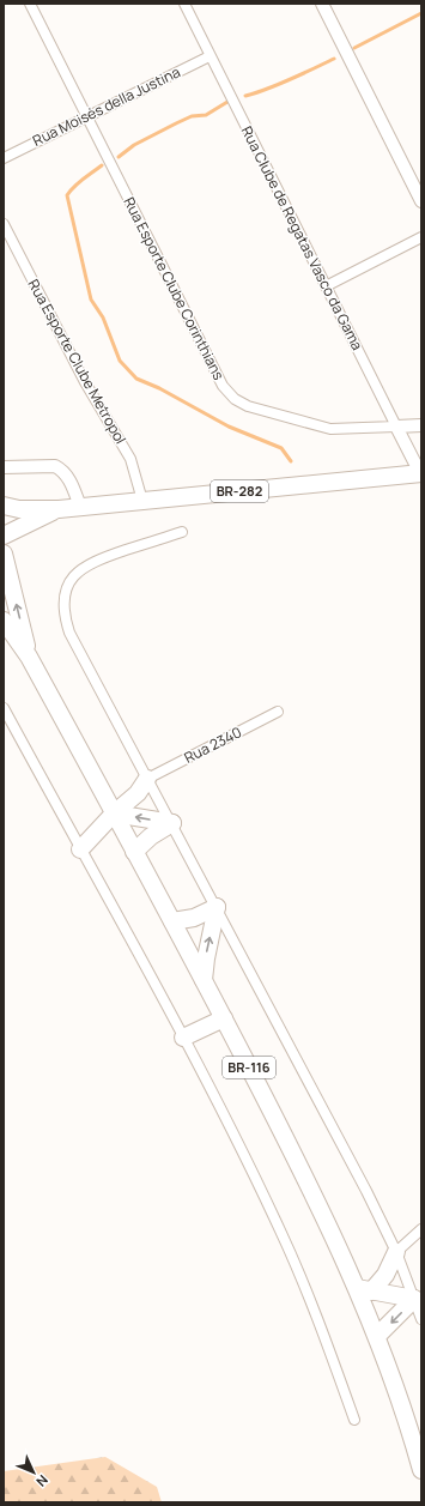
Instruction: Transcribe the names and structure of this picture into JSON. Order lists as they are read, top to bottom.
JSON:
{
  "streets": {
    "highway": ["BR-282", "BR-116"],
    "street": [
      "Rua Moisés della Justina",
      "Rua Clube de Regatas Vasco da Gama",
      "Rua Esporte Clube Corinthians",
      "Rua Esporte Clube Metropol",
      "Rua 2340"
    ]
  },
  "crossings": [
    ["Rua Moisés della Justina", "Rua Clube de Regatas Vasco da Gama"],
    ["Rua Moisés della Justina", "Rua Esporte Clube Corinthians"],
    ["Rua Clube de Regatas Vasco da Gama", "Rua Esporte Clube Corinthians"],
    ["Rua Clube de Regatas Vasco da Gama", "BR-282"],
    ["Rua Esporte Clube Metropol", "BR-282"]
  ],
  "north": "bottom right"
}
